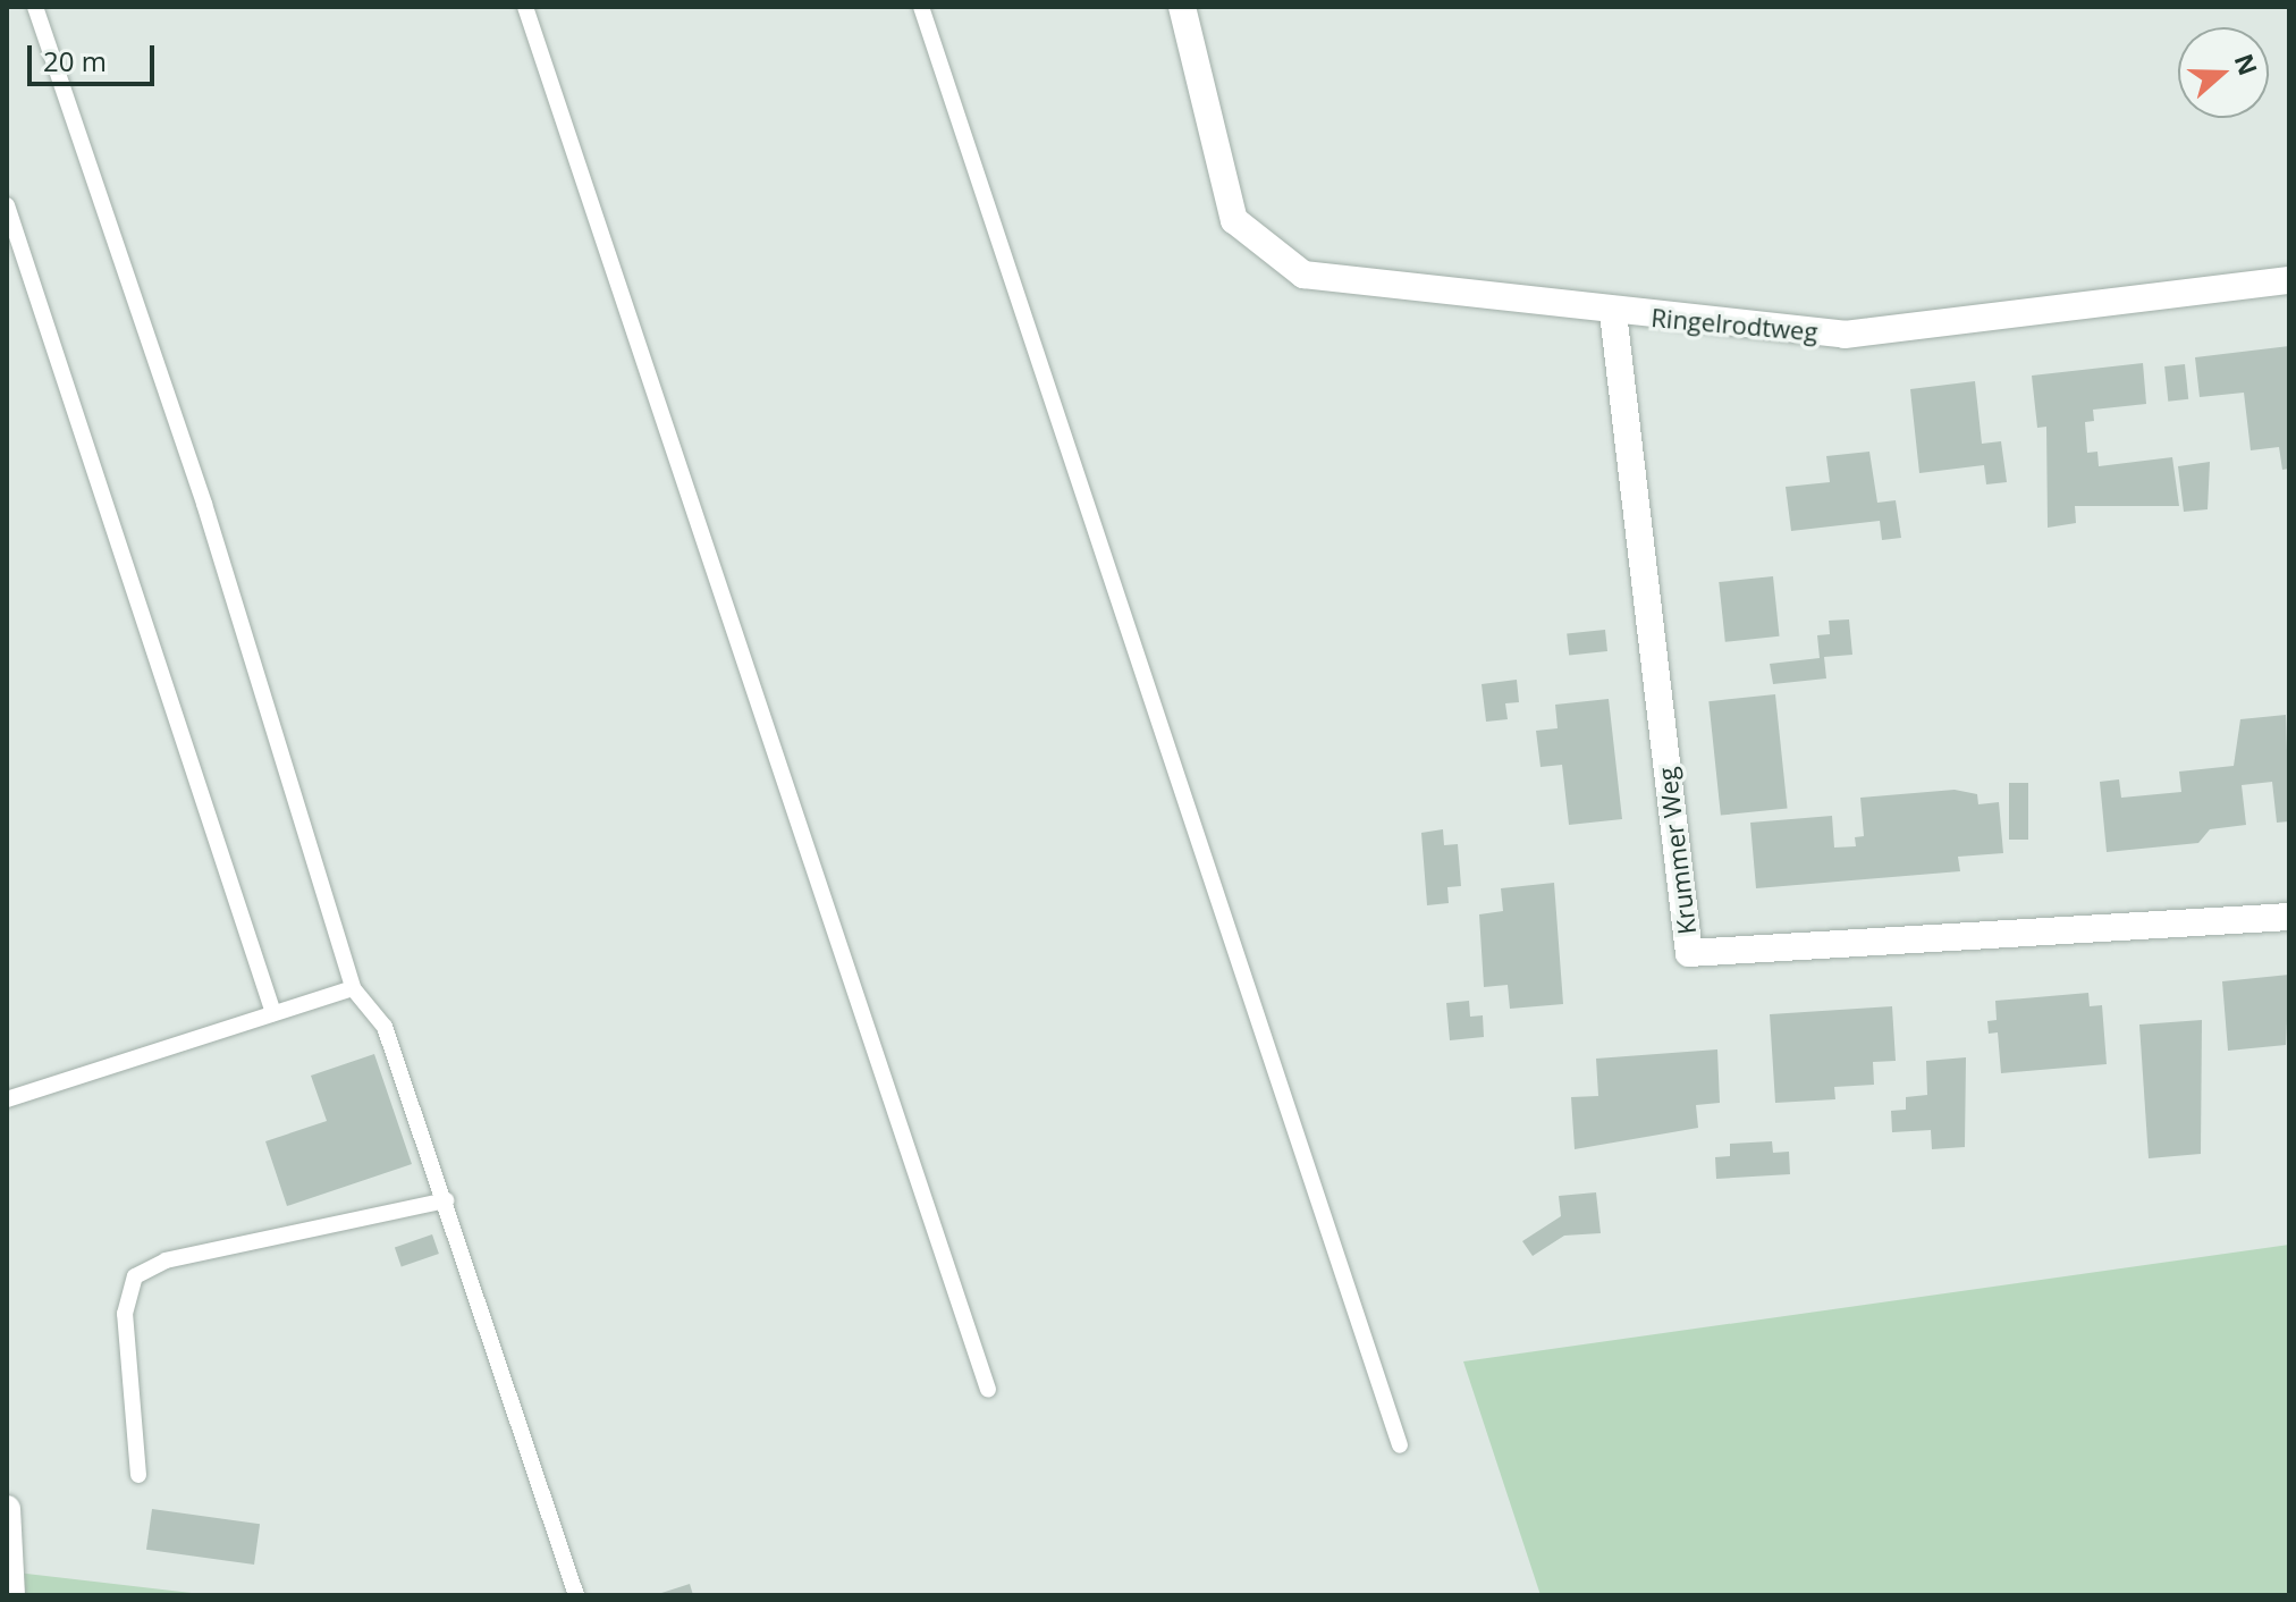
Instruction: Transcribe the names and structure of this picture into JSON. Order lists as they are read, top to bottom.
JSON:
{
  "streets": {
    "street": ["Ringelrodtweg", "Krummer Weg"]
  },
  "crossings": [
    ["Ringelrodtweg", "Krummer Weg"]
  ],
  "scale_bar": "20 m",
  "north": "right"
}
